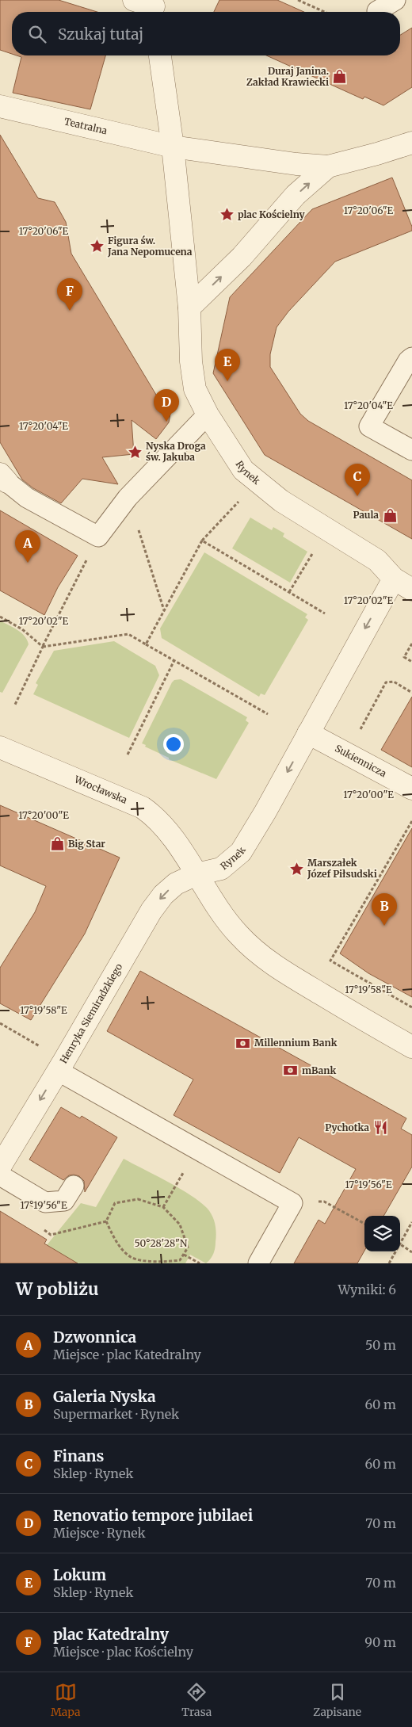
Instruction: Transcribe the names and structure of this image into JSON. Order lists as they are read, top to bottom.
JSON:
{
  "streets": {
    "street": [
      "Teatralna",
      "Rynek",
      "Sukiennicza",
      "Wrocławska",
      "Henryka Siemiradzkiego"
    ]
  },
  "crossings": [
    ["Rynek", "Sukiennicza"],
    ["Rynek", "Wrocławska"],
    ["Rynek", "Henryka Siemiradzkiego"],
    ["Wrocławska", "Henryka Siemiradzkiego"]
  ],
  "one_way": ["Rynek", "Henryka Siemiradzkiego"],
  "places": {
    "shop": ["Duraj Janina. Zakład Krawiecki", "Paula", "Big Star"],
    "place": [
      "plac Kościelny",
      "Figura św. Jana Nepomucena",
      "Nyska Droga św. Jakuba",
      "Marszałek Józef Piłsudski"
    ],
    "bank": ["Millennium Bank", "mBank"],
    "restaurant": ["Pychotka"]
  },
  "page": {
    "search": "Szukaj tutaj",
    "pins": [
      "F",
      "E",
      "D",
      "C",
      "A",
      "B"
    ],
    "heading": ["W pobliżu", "Wyniki: 6"],
    "list": [
      {
        "mark": "A",
        "name": "Dzwonnica",
        "note": "Miejsce · plac Katedralny",
        "value": "50 m"
      },
      {
        "mark": "B",
        "name": "Galeria Nyska",
        "note": "Supermarket · Rynek",
        "value": "60 m"
      },
      {
        "mark": "C",
        "name": "Finans",
        "note": "Sklep · Rynek",
        "value": "60 m"
      },
      {
        "mark": "D",
        "name": "Renovatio tempore jubilaei",
        "note": "Miejsce · Rynek",
        "value": "70 m"
      },
      {
        "mark": "E",
        "name": "Lokum",
        "note": "Sklep · Rynek",
        "value": "70 m"
      },
      {
        "mark": "F",
        "name": "plac Katedralny",
        "note": "Miejsce · plac Kościelny",
        "value": "90 m"
      }
    ],
    "nav": ["Mapa", "Trasa", "Zapisane"]
  },
  "coordinates": [
    "17°20'06\"E",
    "17°20'04\"E",
    "17°20'02\"E",
    "17°20'00\"E",
    "17°19'58\"E",
    "17°19'56\"E",
    "50°28'28\"N"
  ]
}
